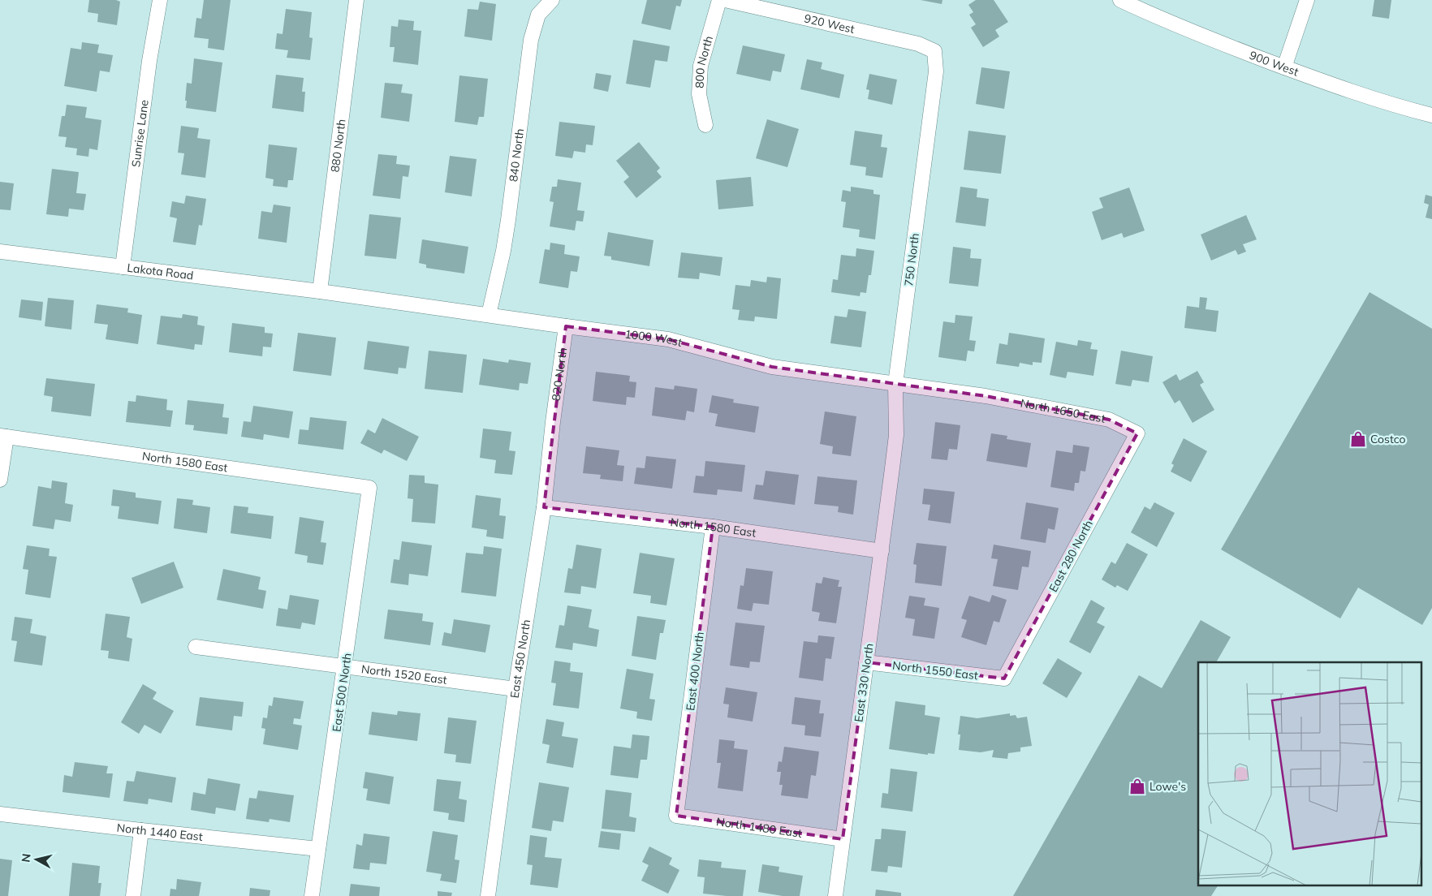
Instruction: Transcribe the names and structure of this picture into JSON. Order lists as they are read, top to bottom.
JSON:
{
  "streets": {
    "street": [
      "920 West",
      "800 North",
      "900 West",
      "Sunrise Lane",
      "880 North",
      "840 North",
      "750 North",
      "Lakota Road",
      "1000 West",
      "820 North",
      "North 1650 East",
      "North 1580 East",
      "East 280 North",
      "East 450 North",
      "North 1550 East",
      "East 400 North",
      "North 1520 East",
      "East 330 North",
      "East 500 North",
      "North 1480 East",
      "North 1440 East"
    ]
  },
  "crossings": [
    ["920 West", "750 North"],
    ["Sunrise Lane", "Lakota Road"],
    ["880 North", "Lakota Road"],
    ["880 North", "1000 West"],
    ["840 North", "1000 West"],
    ["750 North", "1000 West"],
    ["750 North", "East 330 North"],
    ["Lakota Road", "1000 West"],
    ["1000 West", "820 North"],
    ["1000 West", "North 1650 East"],
    ["820 North", "East 450 North"],
    ["North 1650 East", "East 280 North"],
    ["North 1580 East", "East 450 North"],
    ["North 1580 East", "East 400 North"],
    ["North 1580 East", "East 330 North"],
    ["North 1580 East", "East 500 North"],
    ["East 280 North", "North 1550 East"],
    ["East 450 North", "North 1520 East"],
    ["North 1550 East", "East 330 North"],
    ["East 400 North", "North 1480 East"],
    ["North 1520 East", "East 500 North"],
    ["East 330 North", "North 1480 East"],
    ["East 500 North", "North 1440 East"]
  ],
  "places": {
    "shop": ["Costco", "Lowe's"]
  },
  "north": "left"
}
